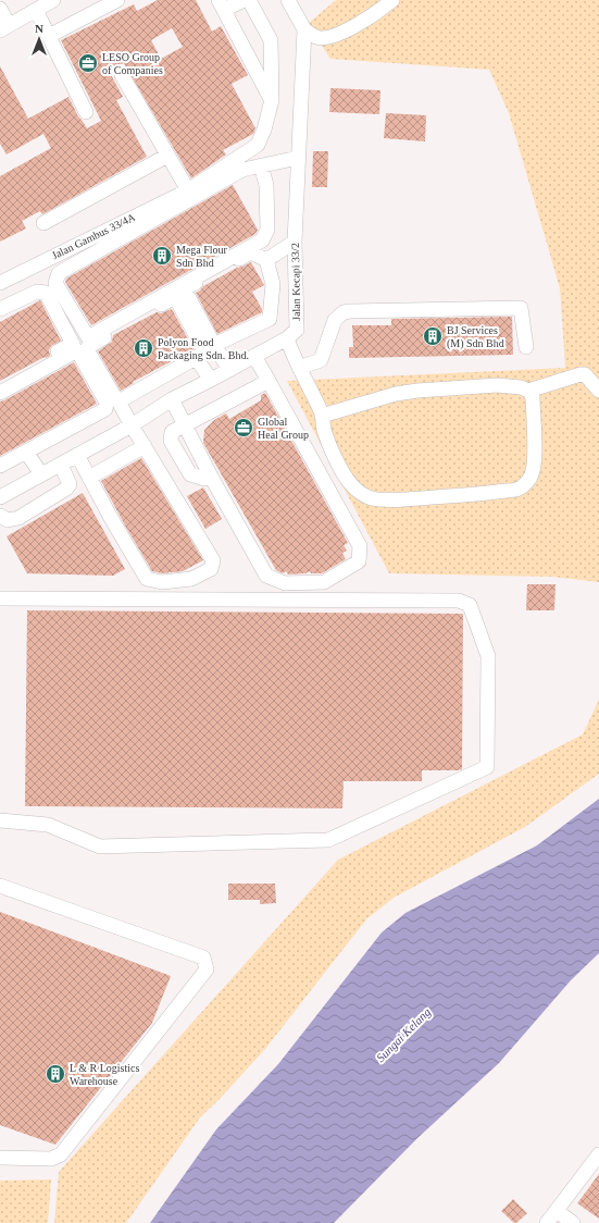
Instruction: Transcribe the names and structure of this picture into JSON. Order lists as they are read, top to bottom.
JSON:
{
  "streets": {
    "street": ["Jalan Gambus 33/4A", "Jalan Kecapi 33/2"]
  },
  "water": ["Sungai Kelang"],
  "places": {
    "office": ["LESO Group of Companies", "Global Heal Group"],
    "building": [
      "Mega Flour Sdn Bhd",
      "BJ Services (M) Sdn Bhd",
      "Polyon Food Packaging Sdn. Bhd.",
      "L & R Logistics Warehouse"
    ]
  },
  "north": "top"
}
